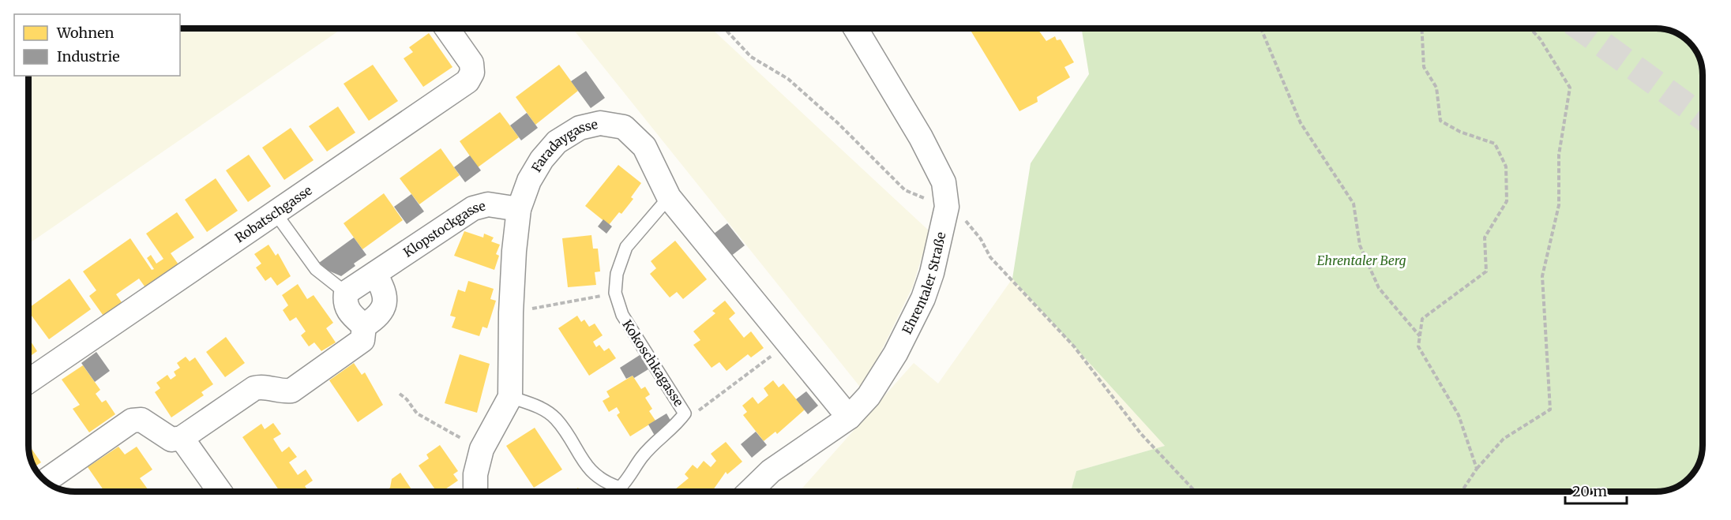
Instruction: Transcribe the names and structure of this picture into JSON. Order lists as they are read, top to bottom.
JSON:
{
  "streets": {
    "street": [
      "Faradaygasse",
      "Robatschgasse",
      "Klopstockgasse",
      "Ehrentaler Straße"
    ],
    "lane": ["Kokoschkagasse"]
  },
  "crossings": [
    ["Faradaygasse", "Klopstockgasse"],
    ["Faradaygasse", "Ehrentaler Straße"],
    ["Faradaygasse", "Kokoschkagasse"]
  ],
  "parks": ["Ehrentaler Berg"],
  "legend": ["Wohnen", "Industrie"],
  "scale_bar": "20 m"
}
